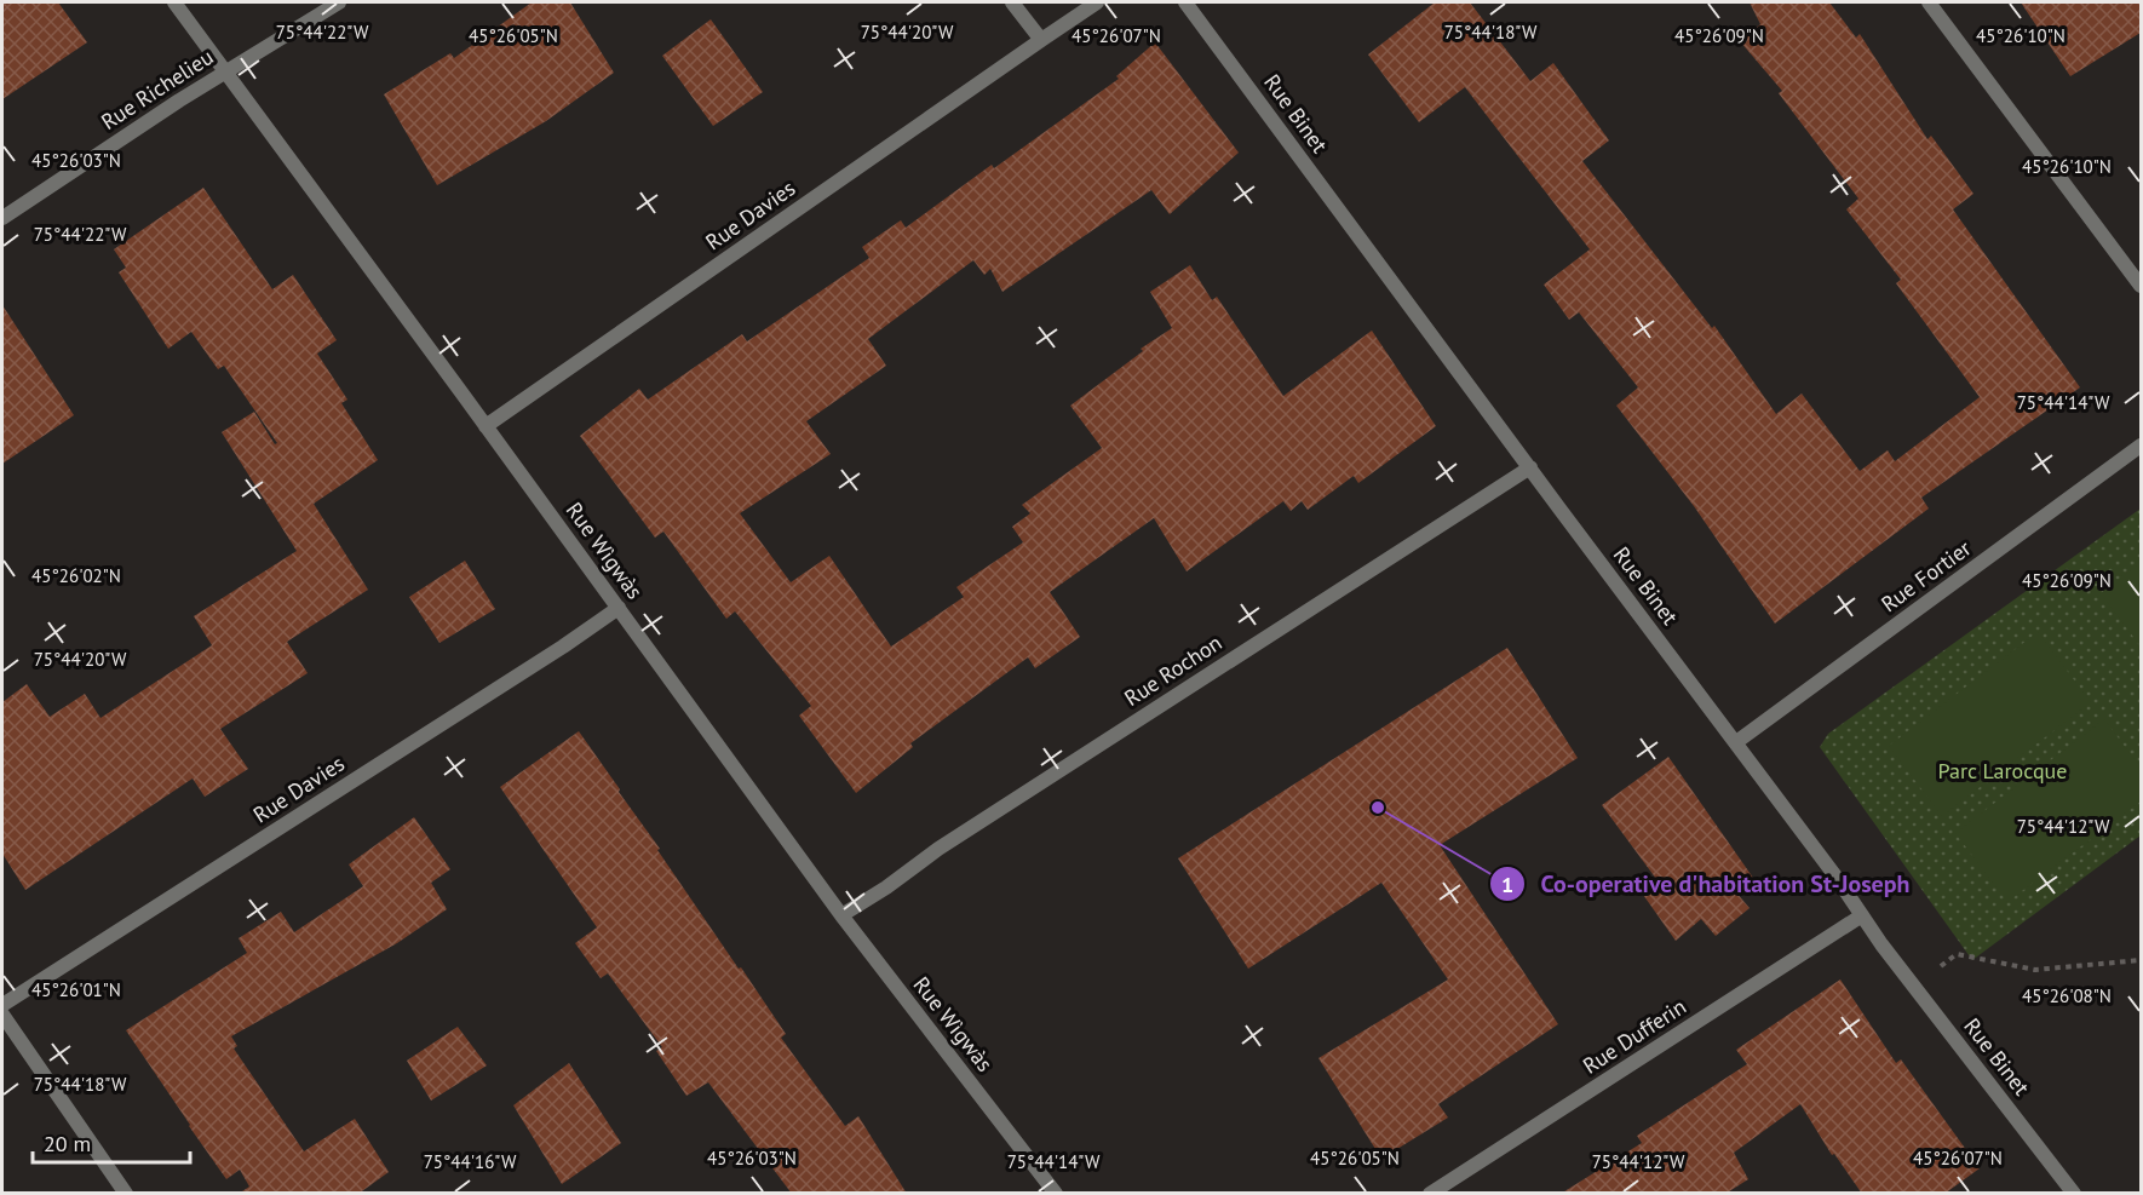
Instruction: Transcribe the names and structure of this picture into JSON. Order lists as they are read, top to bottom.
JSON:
{
  "streets": {
    "street": [
      "Rue Richelieu",
      "Rue Binet",
      "Rue Davies",
      "Rue Wìgwàs",
      "Rue Fortier",
      "Rue Rochon",
      "Rue Dufferin"
    ]
  },
  "crossings": [
    ["Rue Richelieu", "Rue Wìgwàs"],
    ["Rue Binet", "Rue Fortier"],
    ["Rue Binet", "Rue Rochon"],
    ["Rue Binet", "Rue Dufferin"],
    ["Rue Davies", "Rue Wìgwàs"],
    ["Rue Wìgwàs", "Rue Rochon"]
  ],
  "parks": ["Parc Larocque"],
  "places": ["Co-operative d'habitation St-Joseph"],
  "scale_bar": "20 m",
  "coordinates": [
    "75°44'22\"W",
    "75°44'20\"W",
    "75°44'18\"W",
    "45°26'05\"N",
    "45°26'07\"N",
    "45°26'09\"N",
    "45°26'10\"N",
    "45°26'03\"N",
    "75°44'14\"W",
    "45°26'02\"N",
    "75°44'12\"W",
    "45°26'01\"N",
    "45°26'08\"N",
    "75°44'16\"W"
  ]
}
